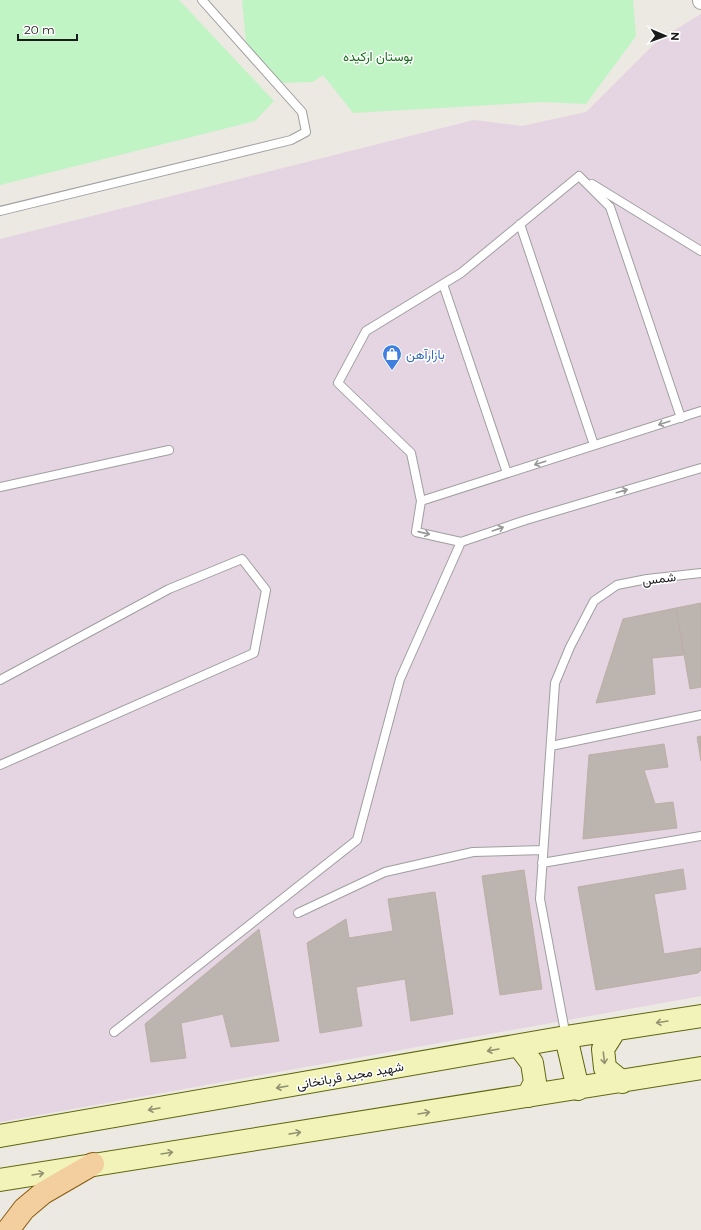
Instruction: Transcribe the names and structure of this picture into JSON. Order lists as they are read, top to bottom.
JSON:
{
  "streets": {
    "main road": ["شهید مجید قربانخانی"],
    "lane": ["شمس"]
  },
  "parks": ["بوستان ارکیده"],
  "places": {
    "shop": ["بازارآهن"]
  },
  "scale_bar": "20 m",
  "north": "right"
}
